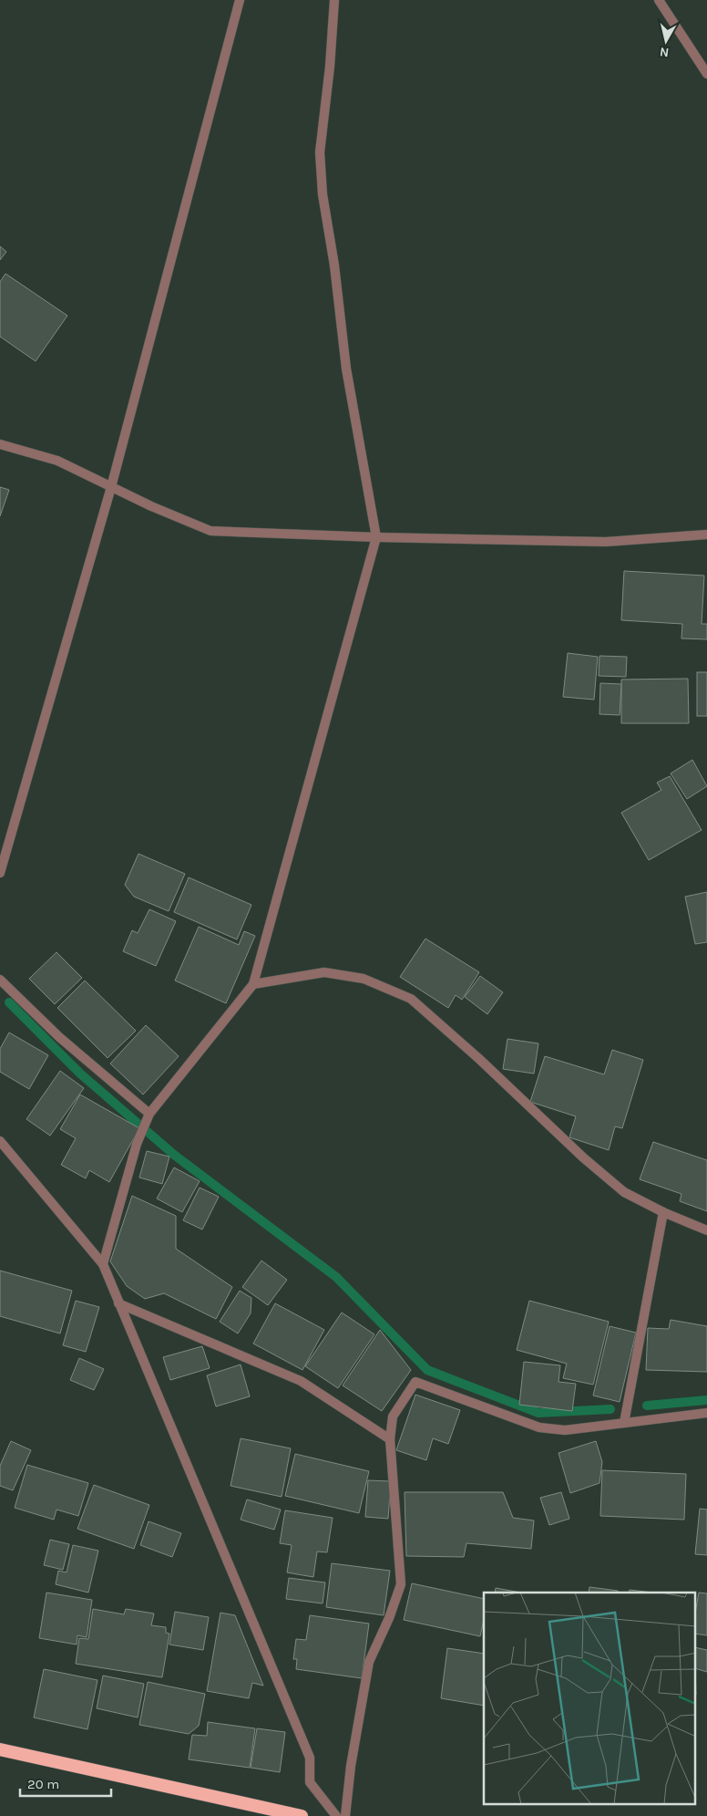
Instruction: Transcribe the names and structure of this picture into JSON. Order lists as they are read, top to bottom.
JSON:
{
  "scale_bar": "20 m",
  "north": "bottom"
}
